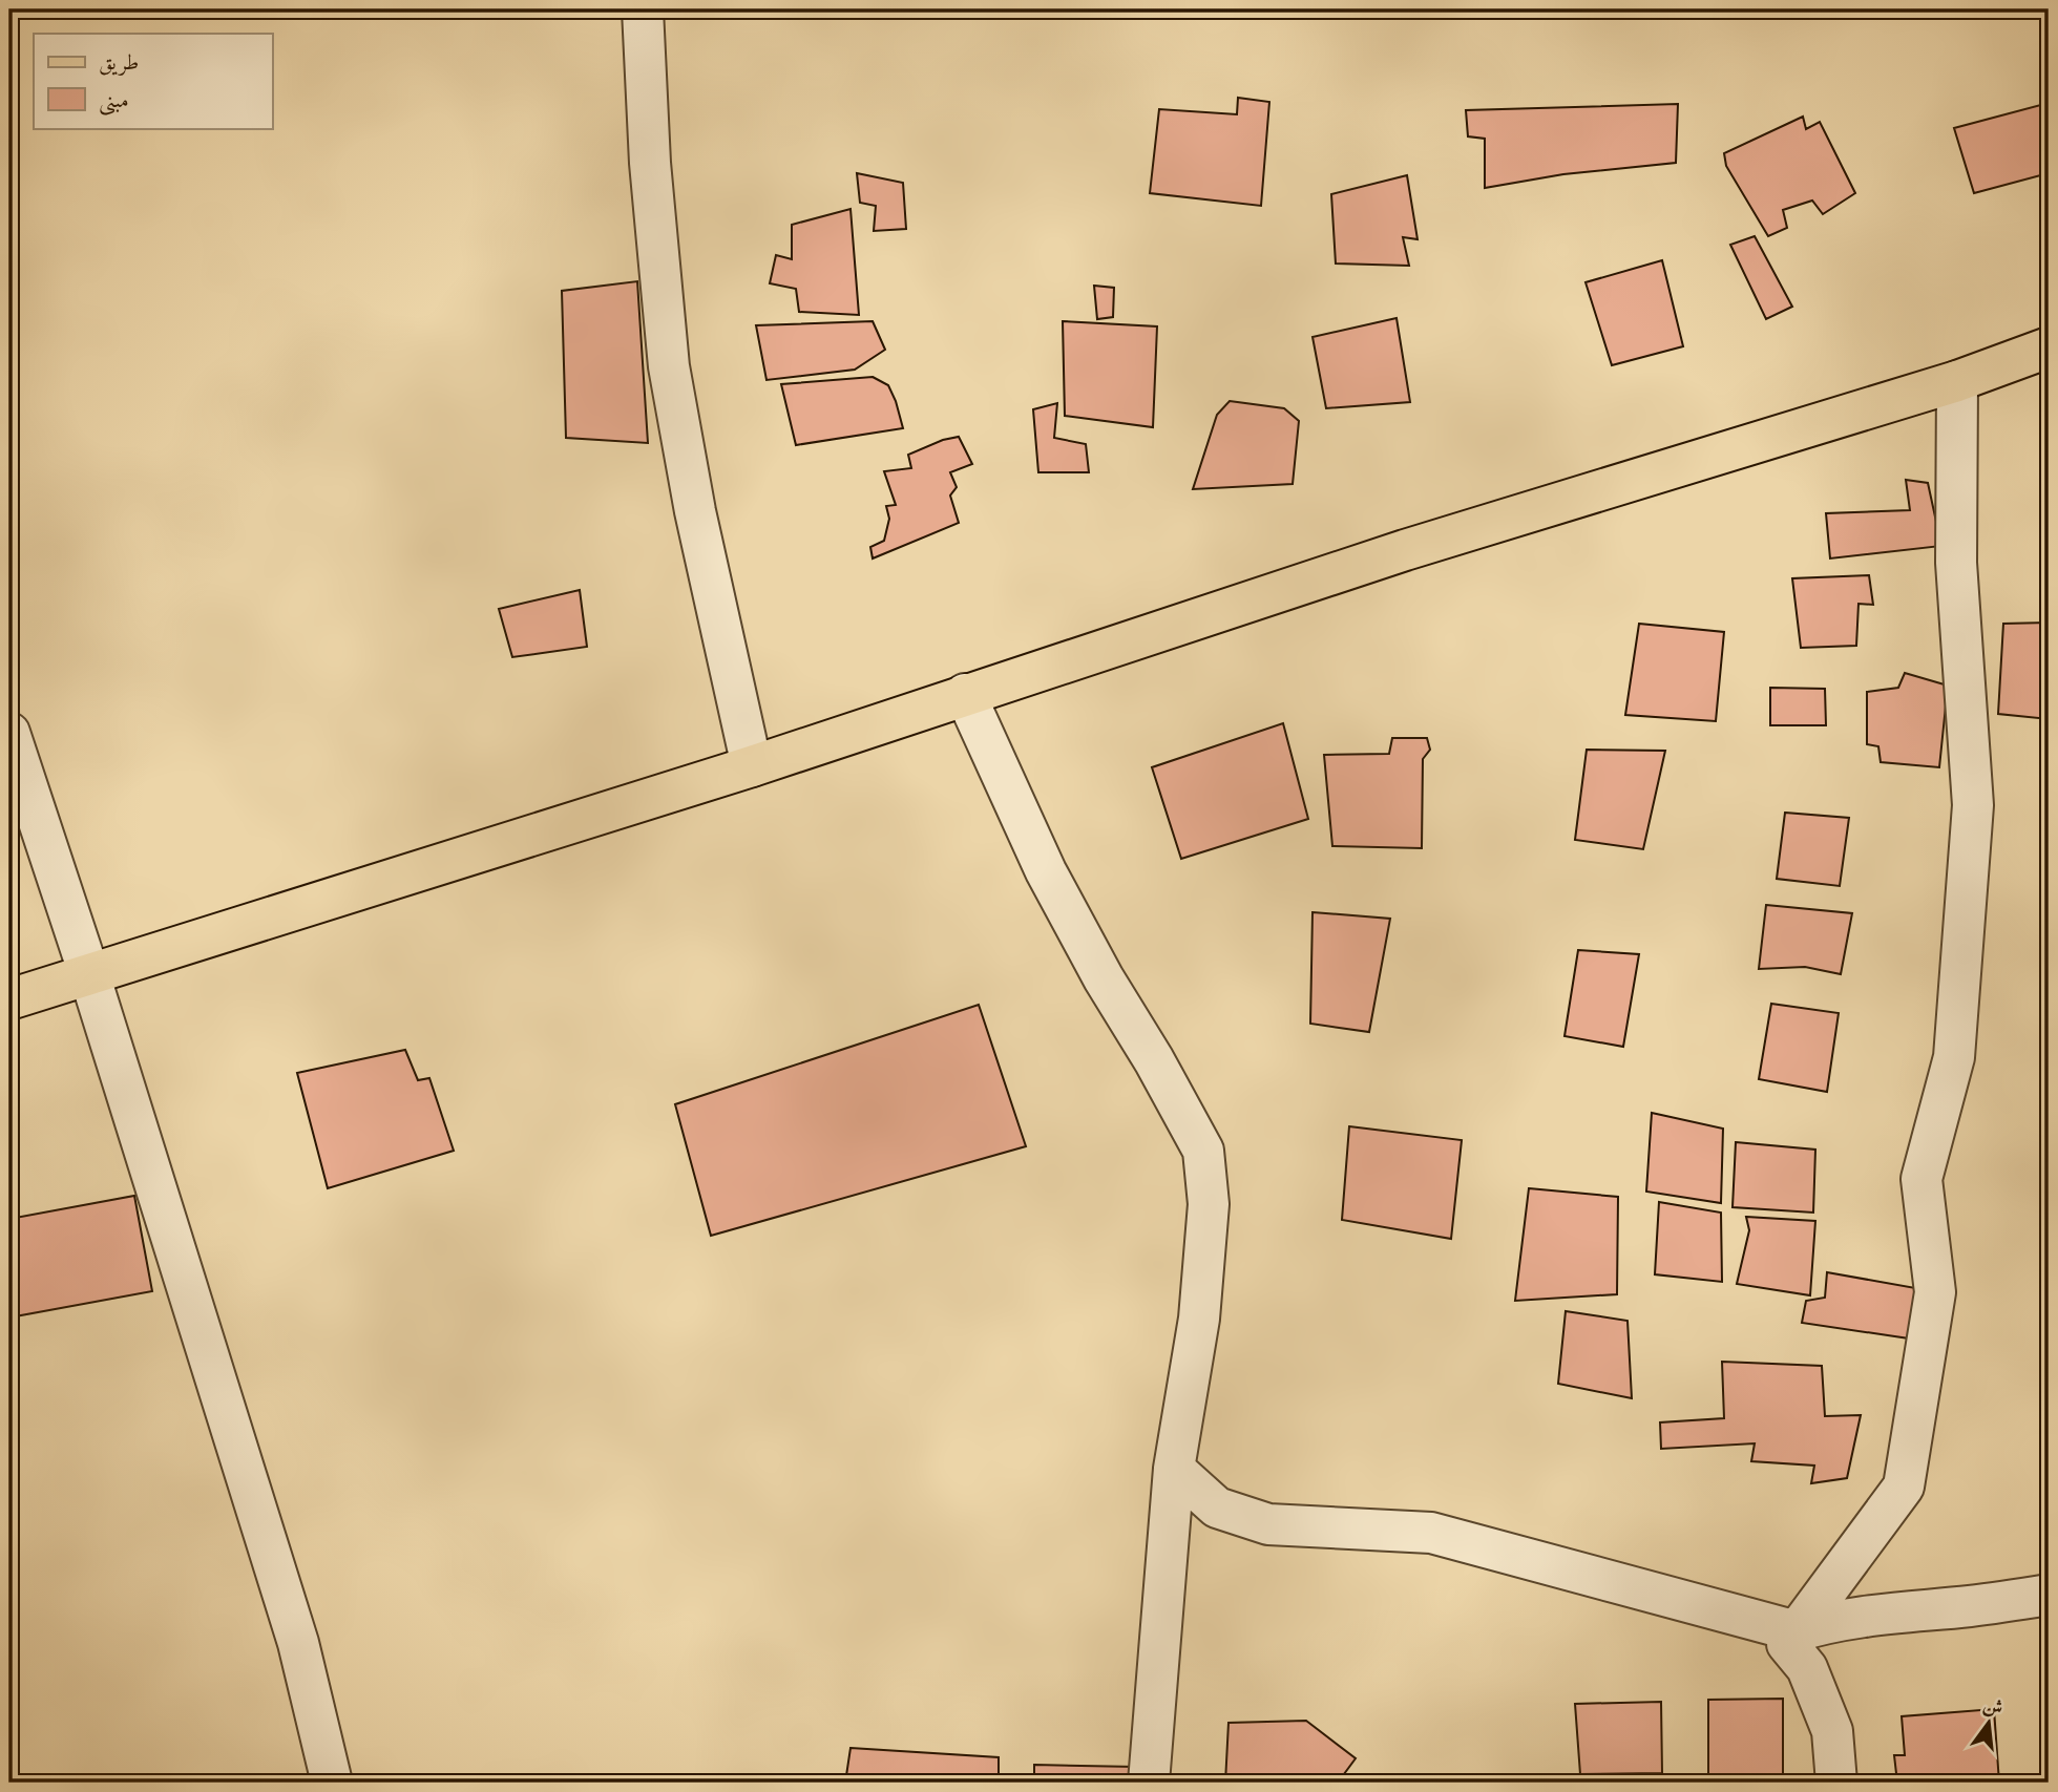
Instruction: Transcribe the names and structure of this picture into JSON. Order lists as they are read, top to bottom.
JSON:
{
  "legend": ["طريق", "مبنى"],
  "north": "top"
}
